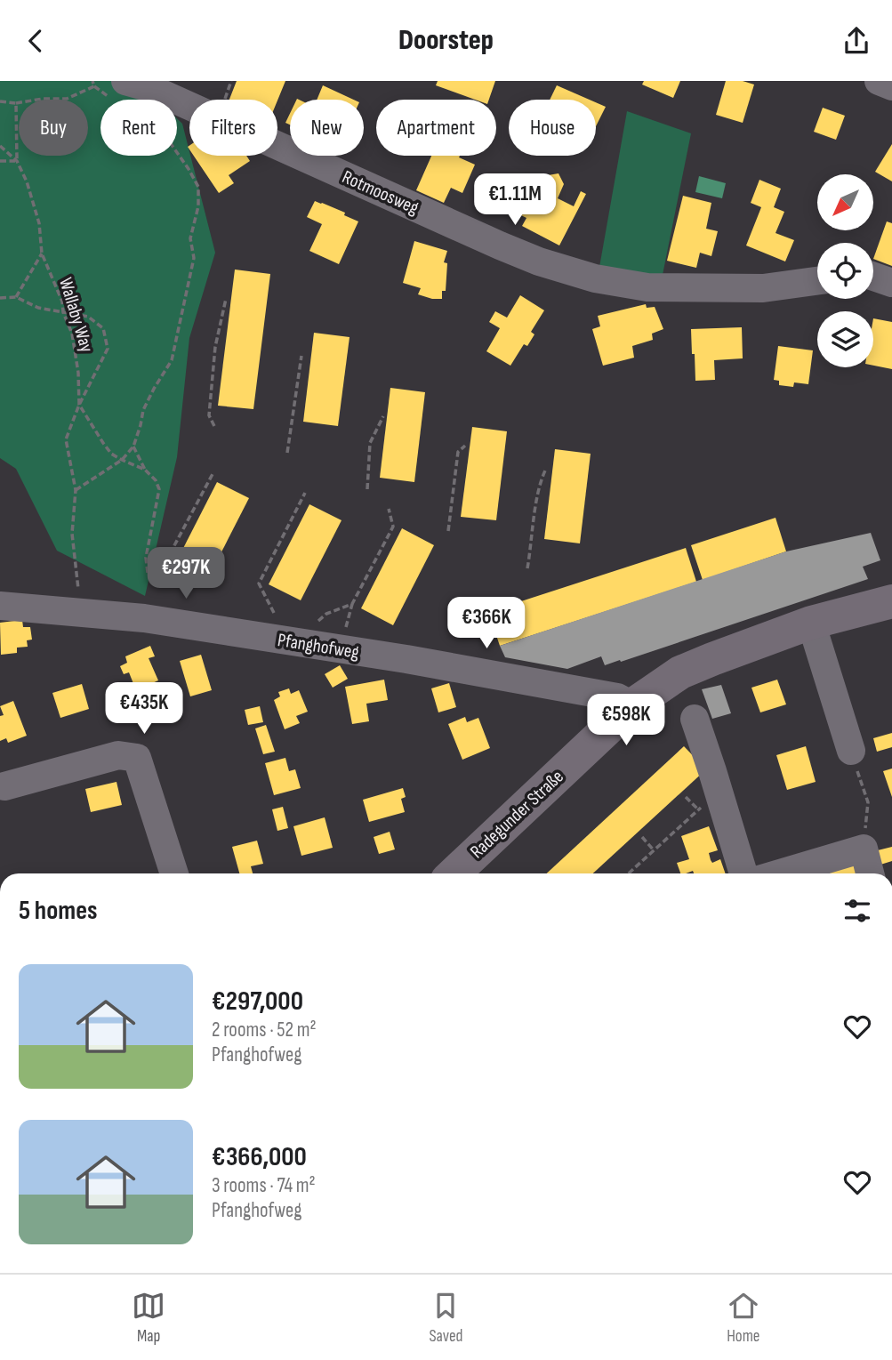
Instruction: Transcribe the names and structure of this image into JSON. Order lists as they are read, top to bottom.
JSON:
{
  "streets": {
    "main road": ["Radegunder Straße"],
    "street": ["Rotmoosweg", "Pfanghofweg"],
    "path": ["Wallaby Way"]
  },
  "crossings": [
    ["Pfanghofweg", "Radegunder Straße"]
  ],
  "north": "bottom left",
  "page": {
    "header": "Doorstep",
    "chip": [
      "Buy",
      "Rent",
      "Filters",
      "New",
      "Apartment",
      "House"
    ],
    "price": [
      "€1.11M",
      "€297K",
      "€366K",
      "€435K",
      "€598K"
    ],
    "heading": "5 homes",
    "list": [
      {
        "name": "€297,000",
        "note": "2 rooms · 52 m² · Pfanghofweg"
      },
      {
        "name": "€366,000",
        "note": "3 rooms · 74 m² · Pfanghofweg"
      }
    ],
    "tabs": ["Map", "Saved", "Home"]
  }
}
